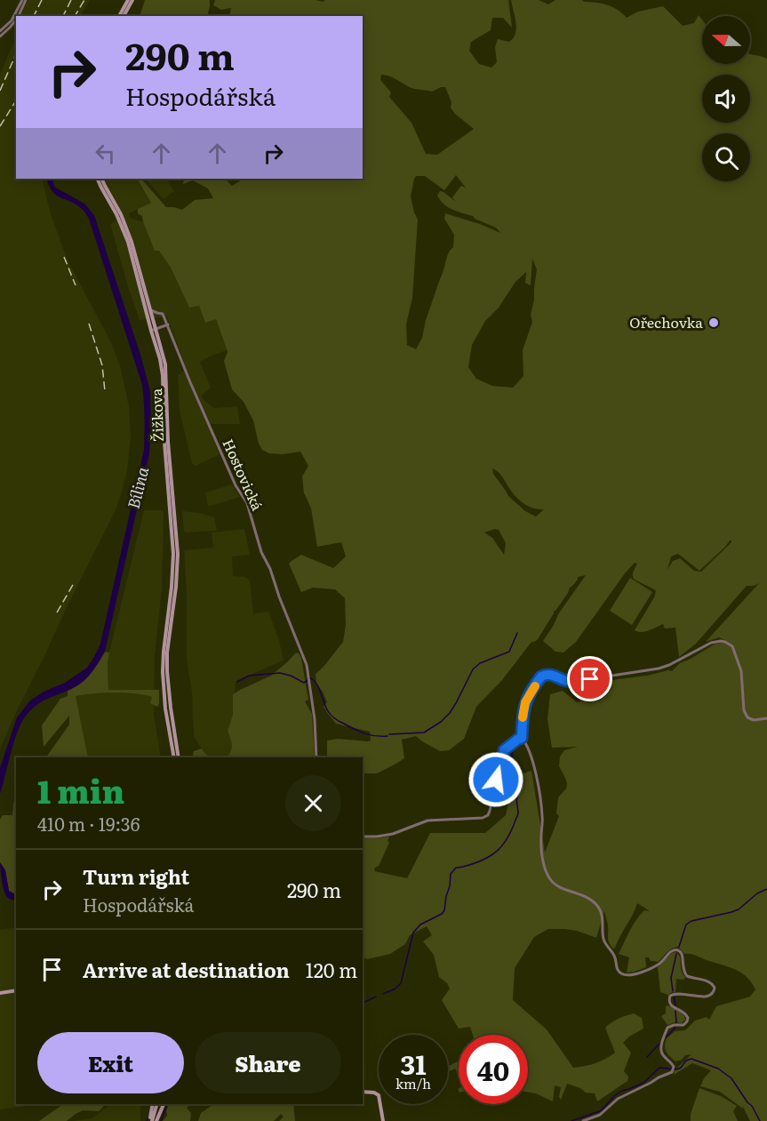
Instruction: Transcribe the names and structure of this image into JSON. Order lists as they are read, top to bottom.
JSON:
{
  "streets": {
    "main road": ["Žižkova"],
    "street": ["Hostovická"]
  },
  "crossings": [
    ["Žižkova", "Hostovická"]
  ],
  "water": ["Bílina"],
  "places": ["Ořechovka"],
  "north": "left",
  "page": {
    "turn": ["290 m", "Hospodářská"],
    "heading": ["1 min", "410 m · 19:36"],
    "list": [
      {
        "name": "Turn right",
        "note": "Hospodářská",
        "value": "290 m"
      },
      {
        "name": "Arrive at destination",
        "value": "120 m"
      }
    ],
    "buttons": ["Exit", "Share"],
    "speed": "31 km/h",
    "limit": "40"
  }
}
